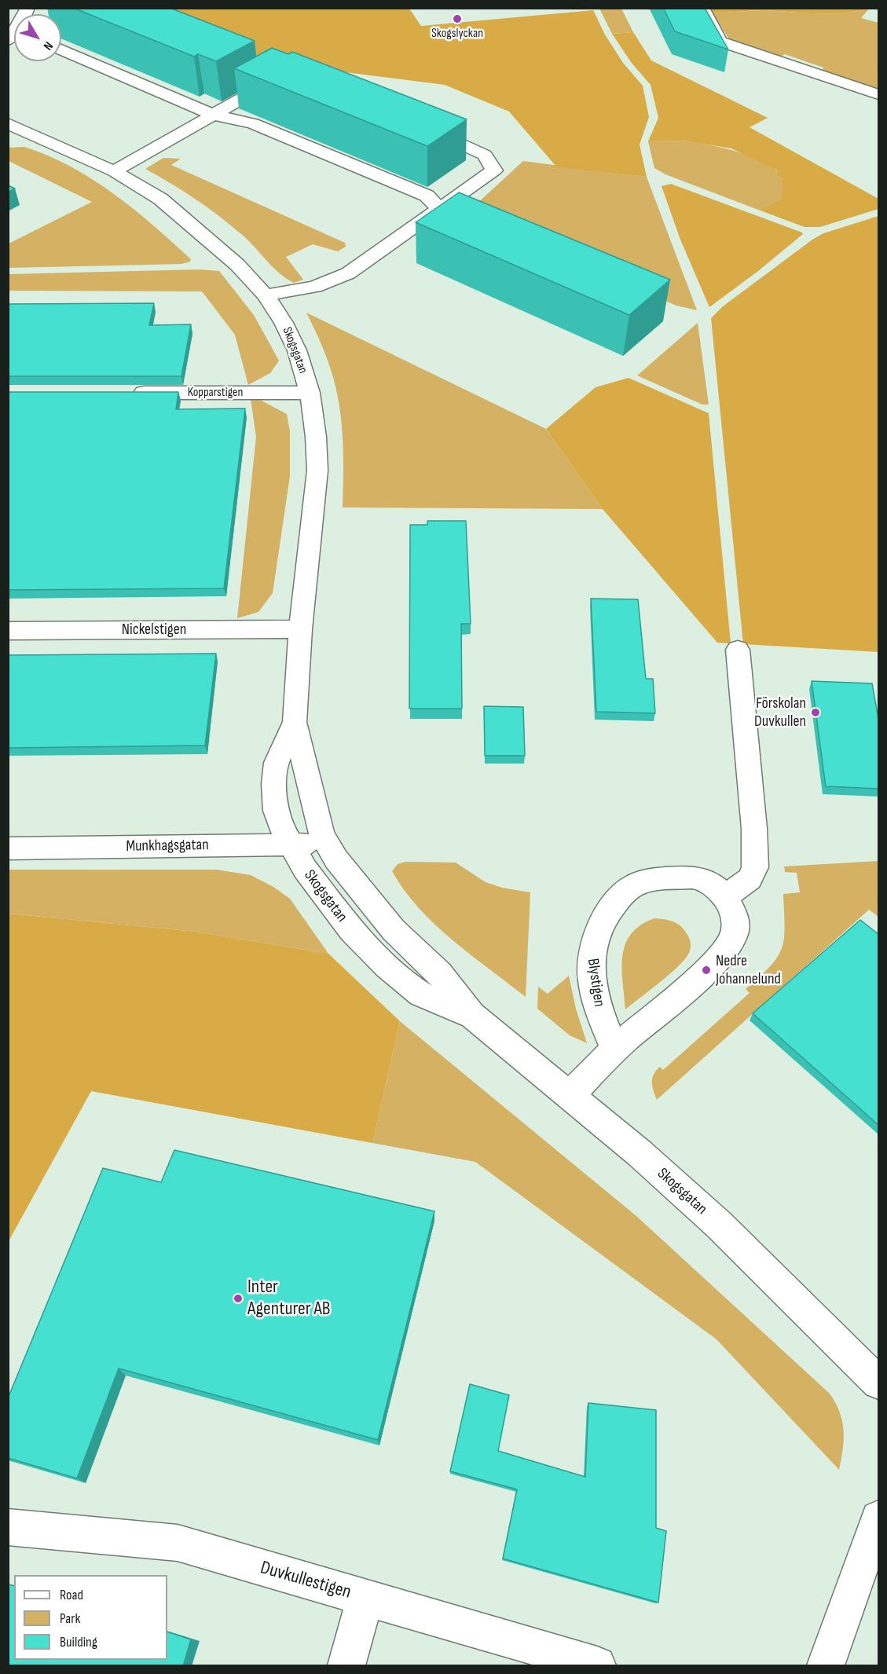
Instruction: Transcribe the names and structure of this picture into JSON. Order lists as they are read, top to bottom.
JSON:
{
  "streets": {
    "street": [
      "Skogsgatan",
      "Kopparstigen",
      "Nickelstigen",
      "Munkhagsgatan",
      "Blystigen",
      "Duvkullestigen"
    ]
  },
  "crossings": [
    ["Skogsgatan", "Kopparstigen"],
    ["Skogsgatan", "Nickelstigen"],
    ["Skogsgatan", "Munkhagsgatan"]
  ],
  "places": [
    "Skogslyckan",
    "Förskolan Duvkullen",
    "Nedre Johannelund",
    "Inter Agenturer AB"
  ],
  "legend": ["Road", "Park", "Building"],
  "north": "bottom right"
}
